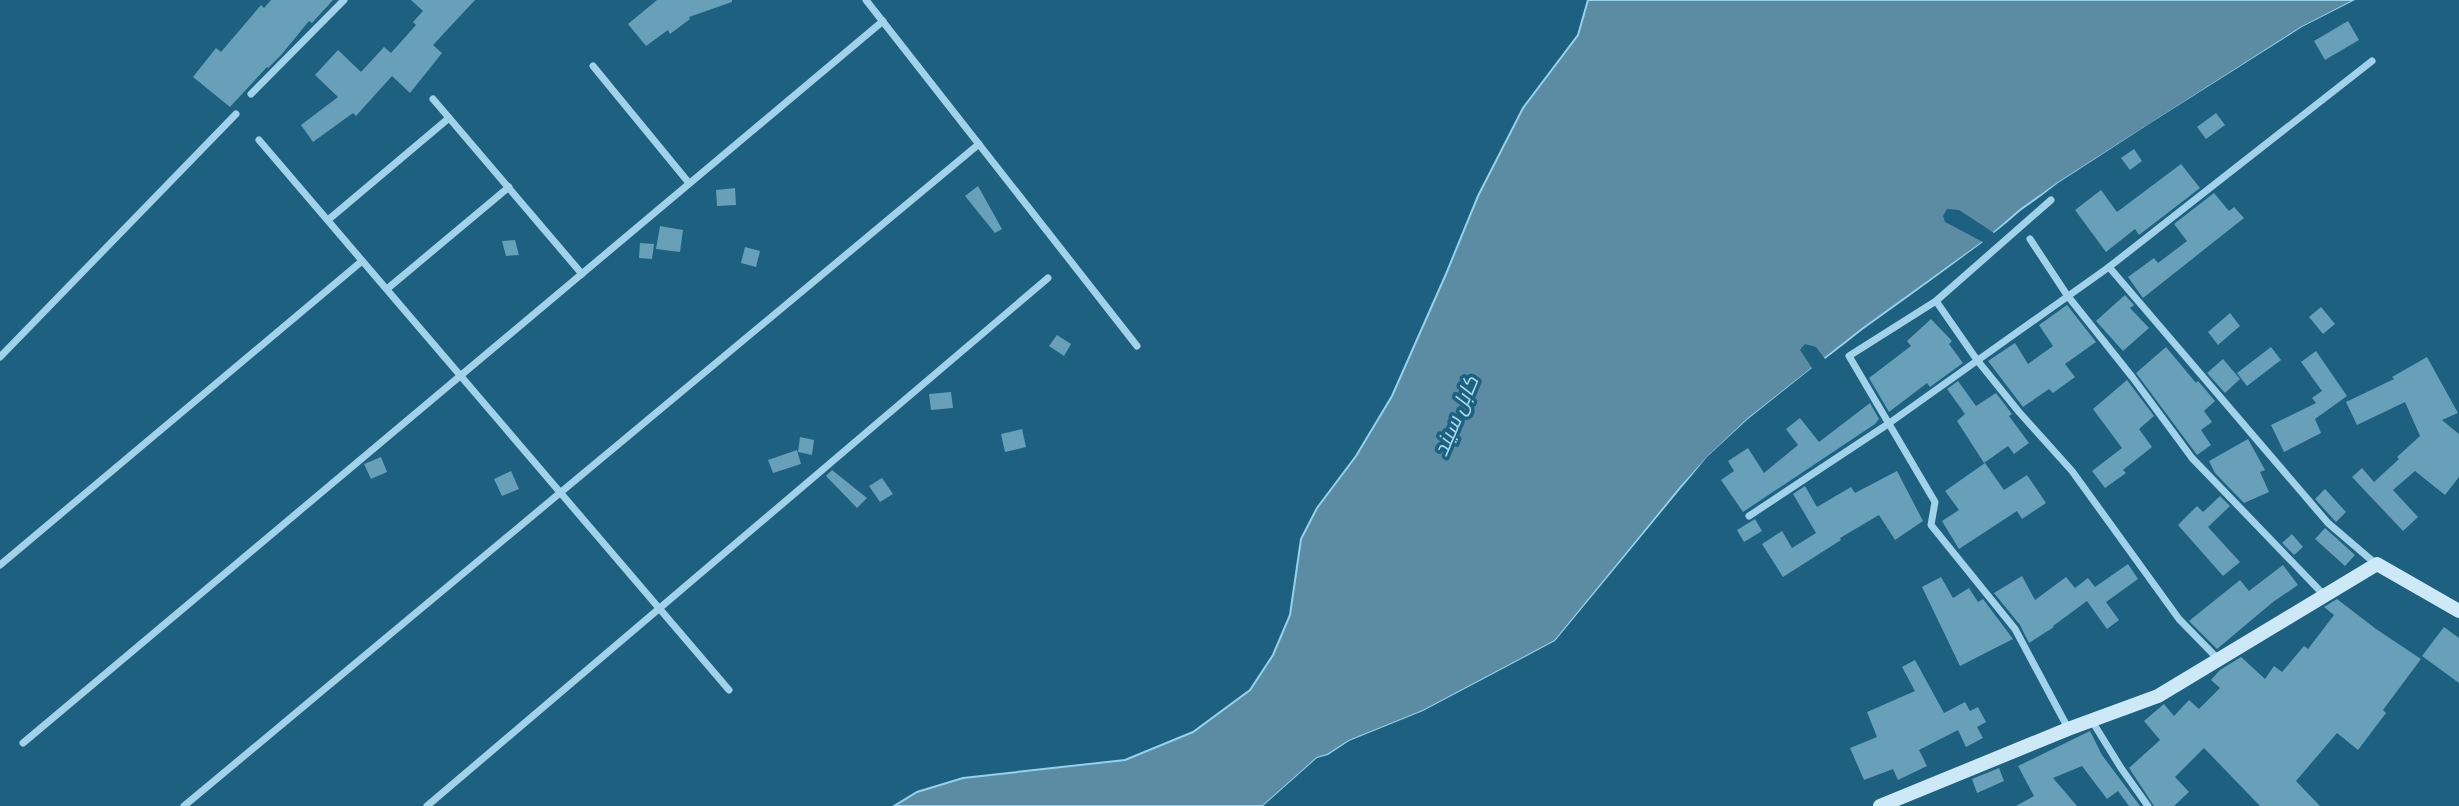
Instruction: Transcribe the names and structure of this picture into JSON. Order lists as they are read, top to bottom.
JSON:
{
  "water": ["کابل سيند"]
}
